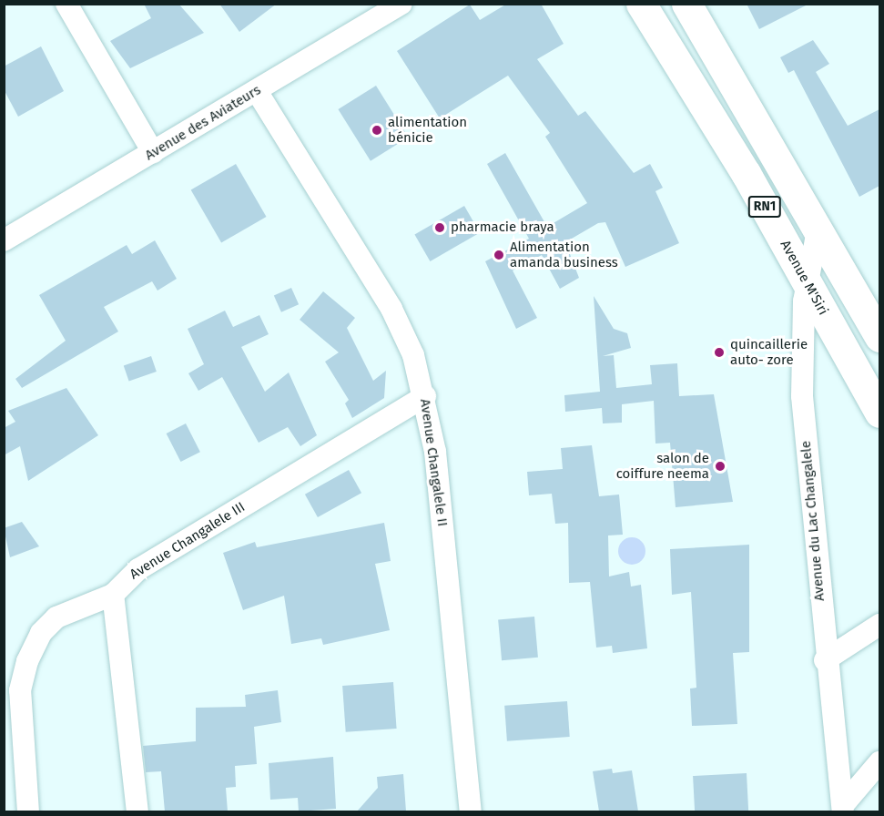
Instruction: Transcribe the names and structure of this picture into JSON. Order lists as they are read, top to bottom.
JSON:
{
  "streets": {
    "highway": ["RN1", "Avenue M'Siri"],
    "street": [
      "Avenue des Aviateurs",
      "Avenue Changalele II",
      "Avenue du Lac Changalele",
      "Avenue Changalele III"
    ]
  },
  "crossings": [
    ["Avenue des Aviateurs", "Avenue Changalele II"],
    ["RN1", "Avenue du Lac Changalele"],
    ["Avenue M'Siri", "Avenue du Lac Changalele"],
    ["Avenue Changalele II", "Avenue Changalele III"]
  ],
  "places": [
    "alimentation bénicie",
    "pharmacie braya",
    "Alimentation amanda business",
    "quincaillerie auto- zore",
    "salon de coiffure neema"
  ]
}
